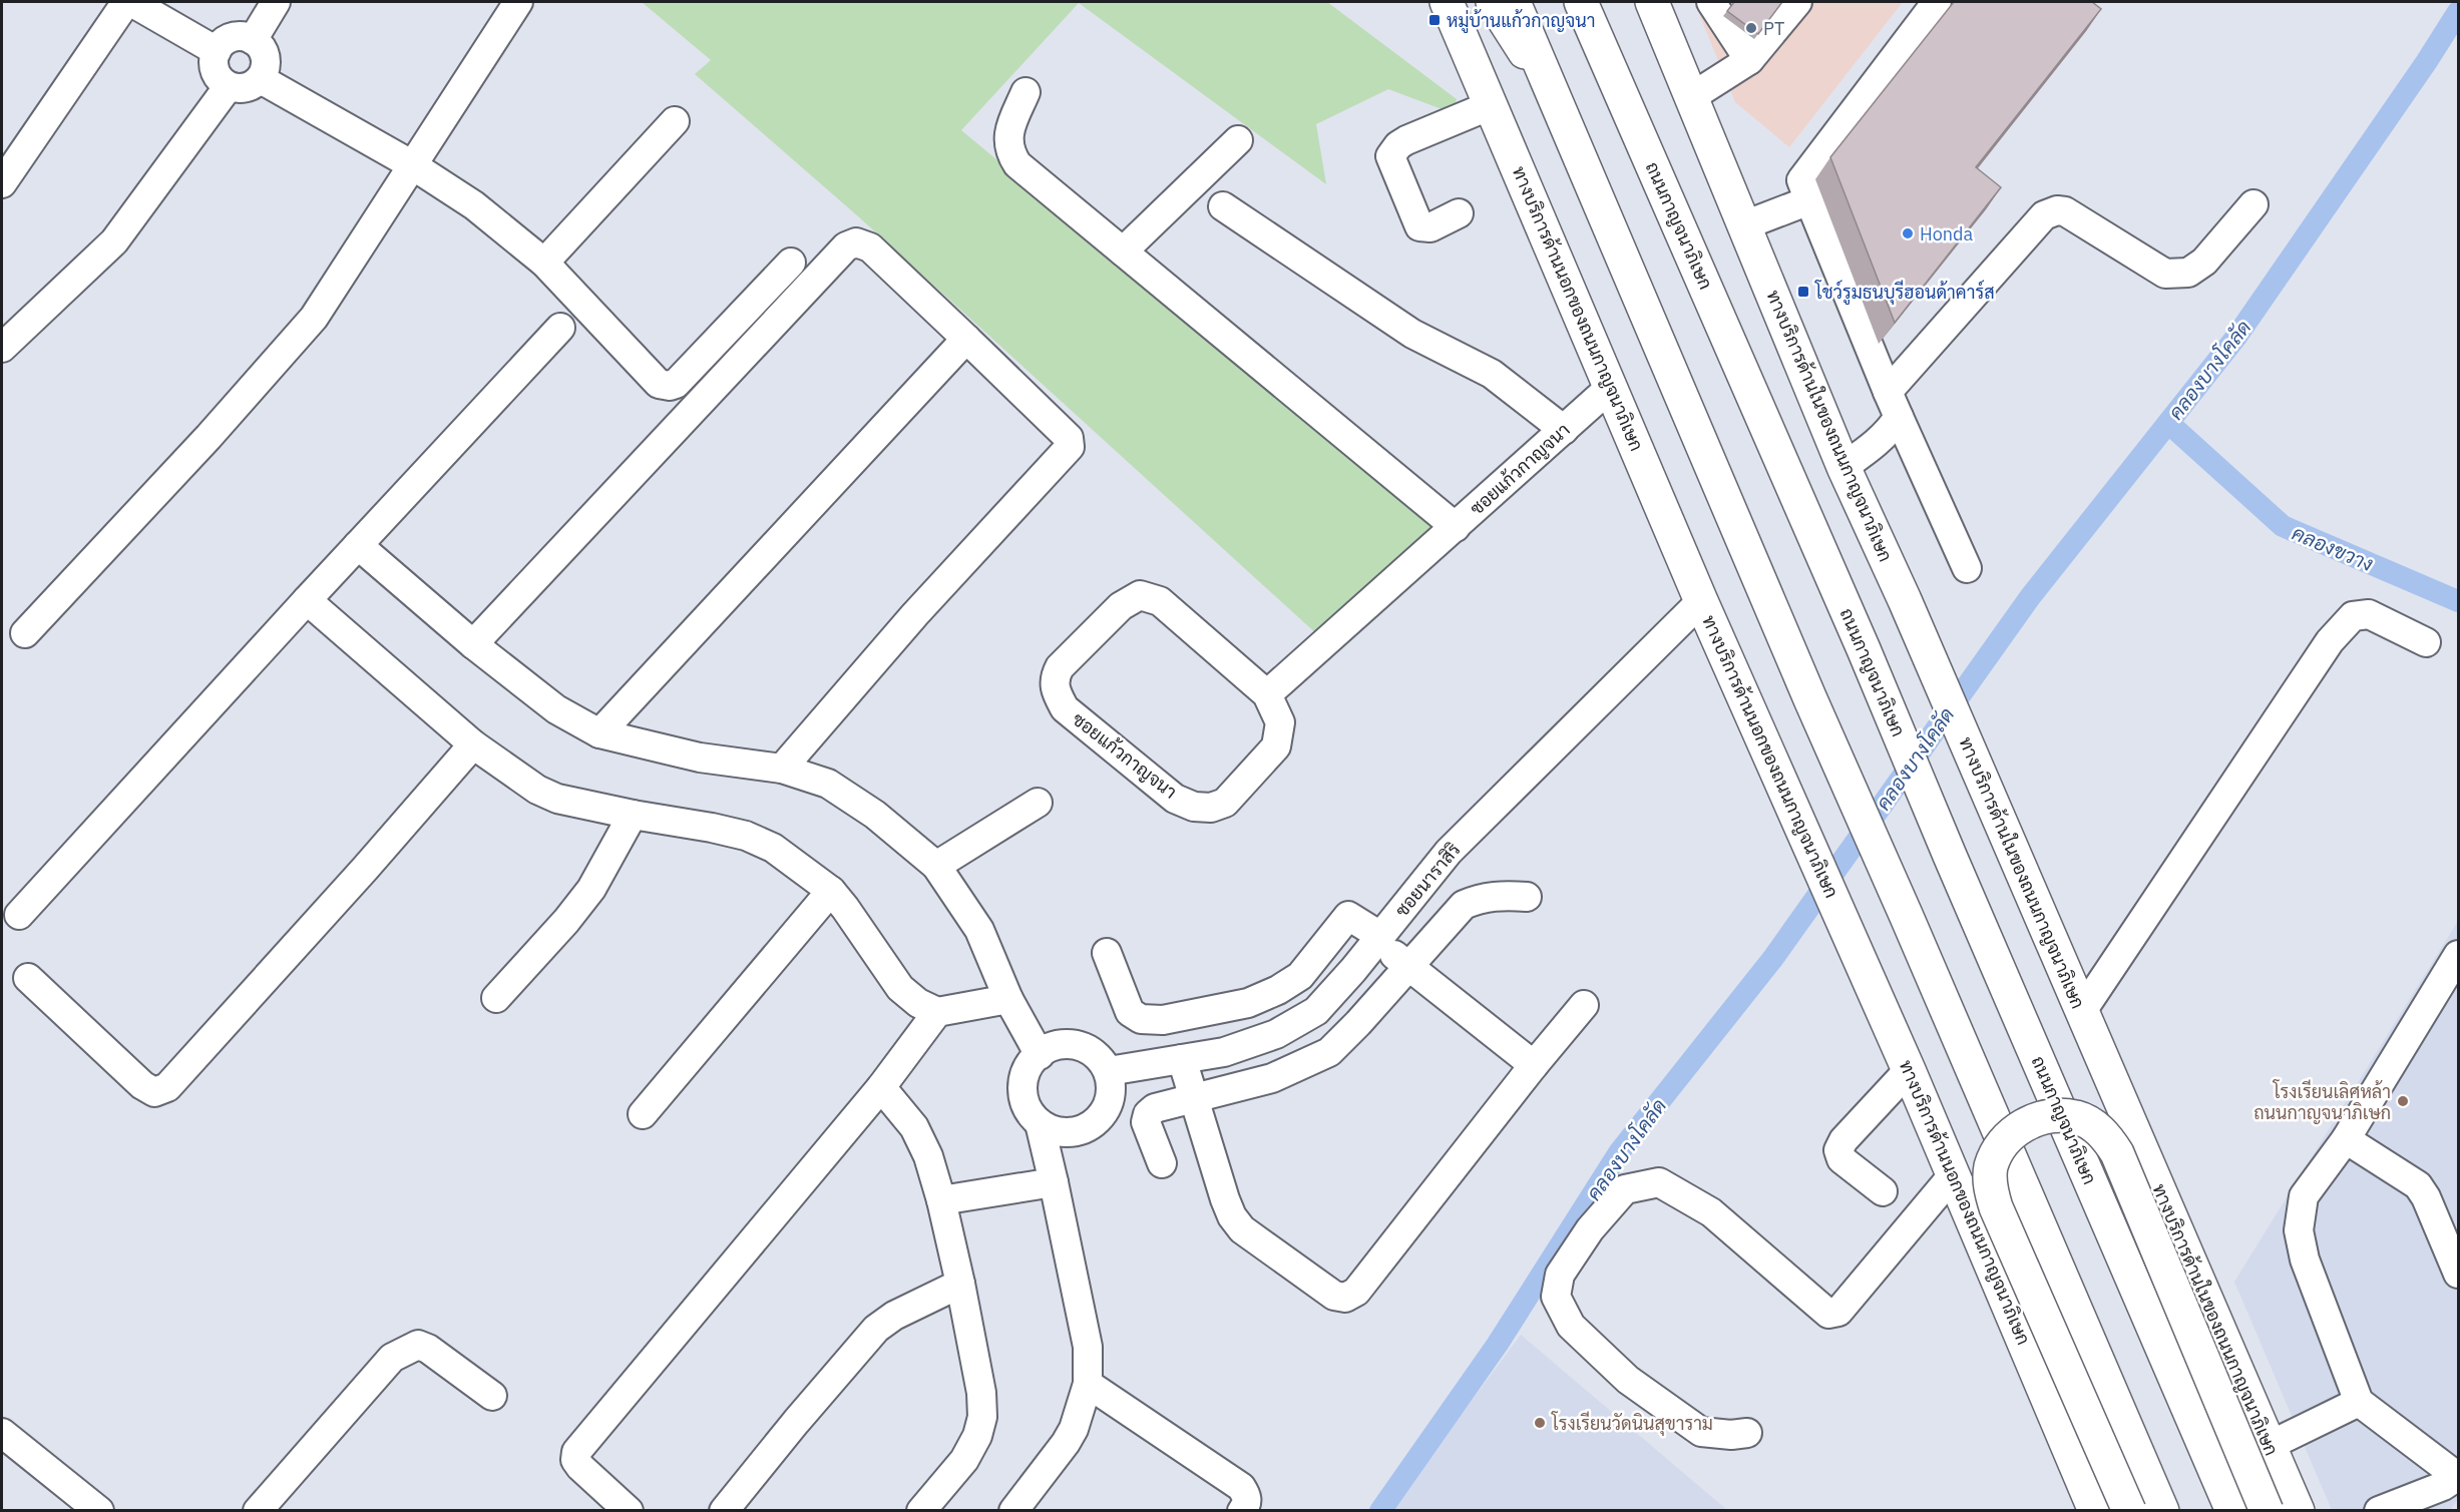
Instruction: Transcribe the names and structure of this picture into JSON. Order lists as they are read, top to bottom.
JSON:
{
  "streets": {
    "main road": ["ถนนกาญจนาภิเษก", "ทางบริการด้านนอกของถนนกาญจนาภิเษก", "ทางบริการด้านในของถนนกาญจนาภิเษก"],
    "street": ["ซอยแก้วกาญจนา", "ซอยนาราสิริ"]
  },
  "crossings": [
    ["ทางบริการด้านนอกของถนนกาญจนาภิเษก", "ซอยแก้วกาญจนา"],
    ["ทางบริการด้านนอกของถนนกาญจนาภิเษก", "ซอยนาราสิริ"]
  ],
  "water": ["คลองบางโคลัด", "คลองขวาง"],
  "places": {
    "transit": ["หมู่บ้านแก้วกาญจนา", "โชว์รูมธนบุรีฮอนด้าคาร์ส"],
    "other": [
      "PT",
      "Honda",
      "โรงเรียนเลิศหล้า ถนนกาญจนาภิเษก",
      "โรงเรียนวัดนินสุขาราม"
    ]
  }
}
